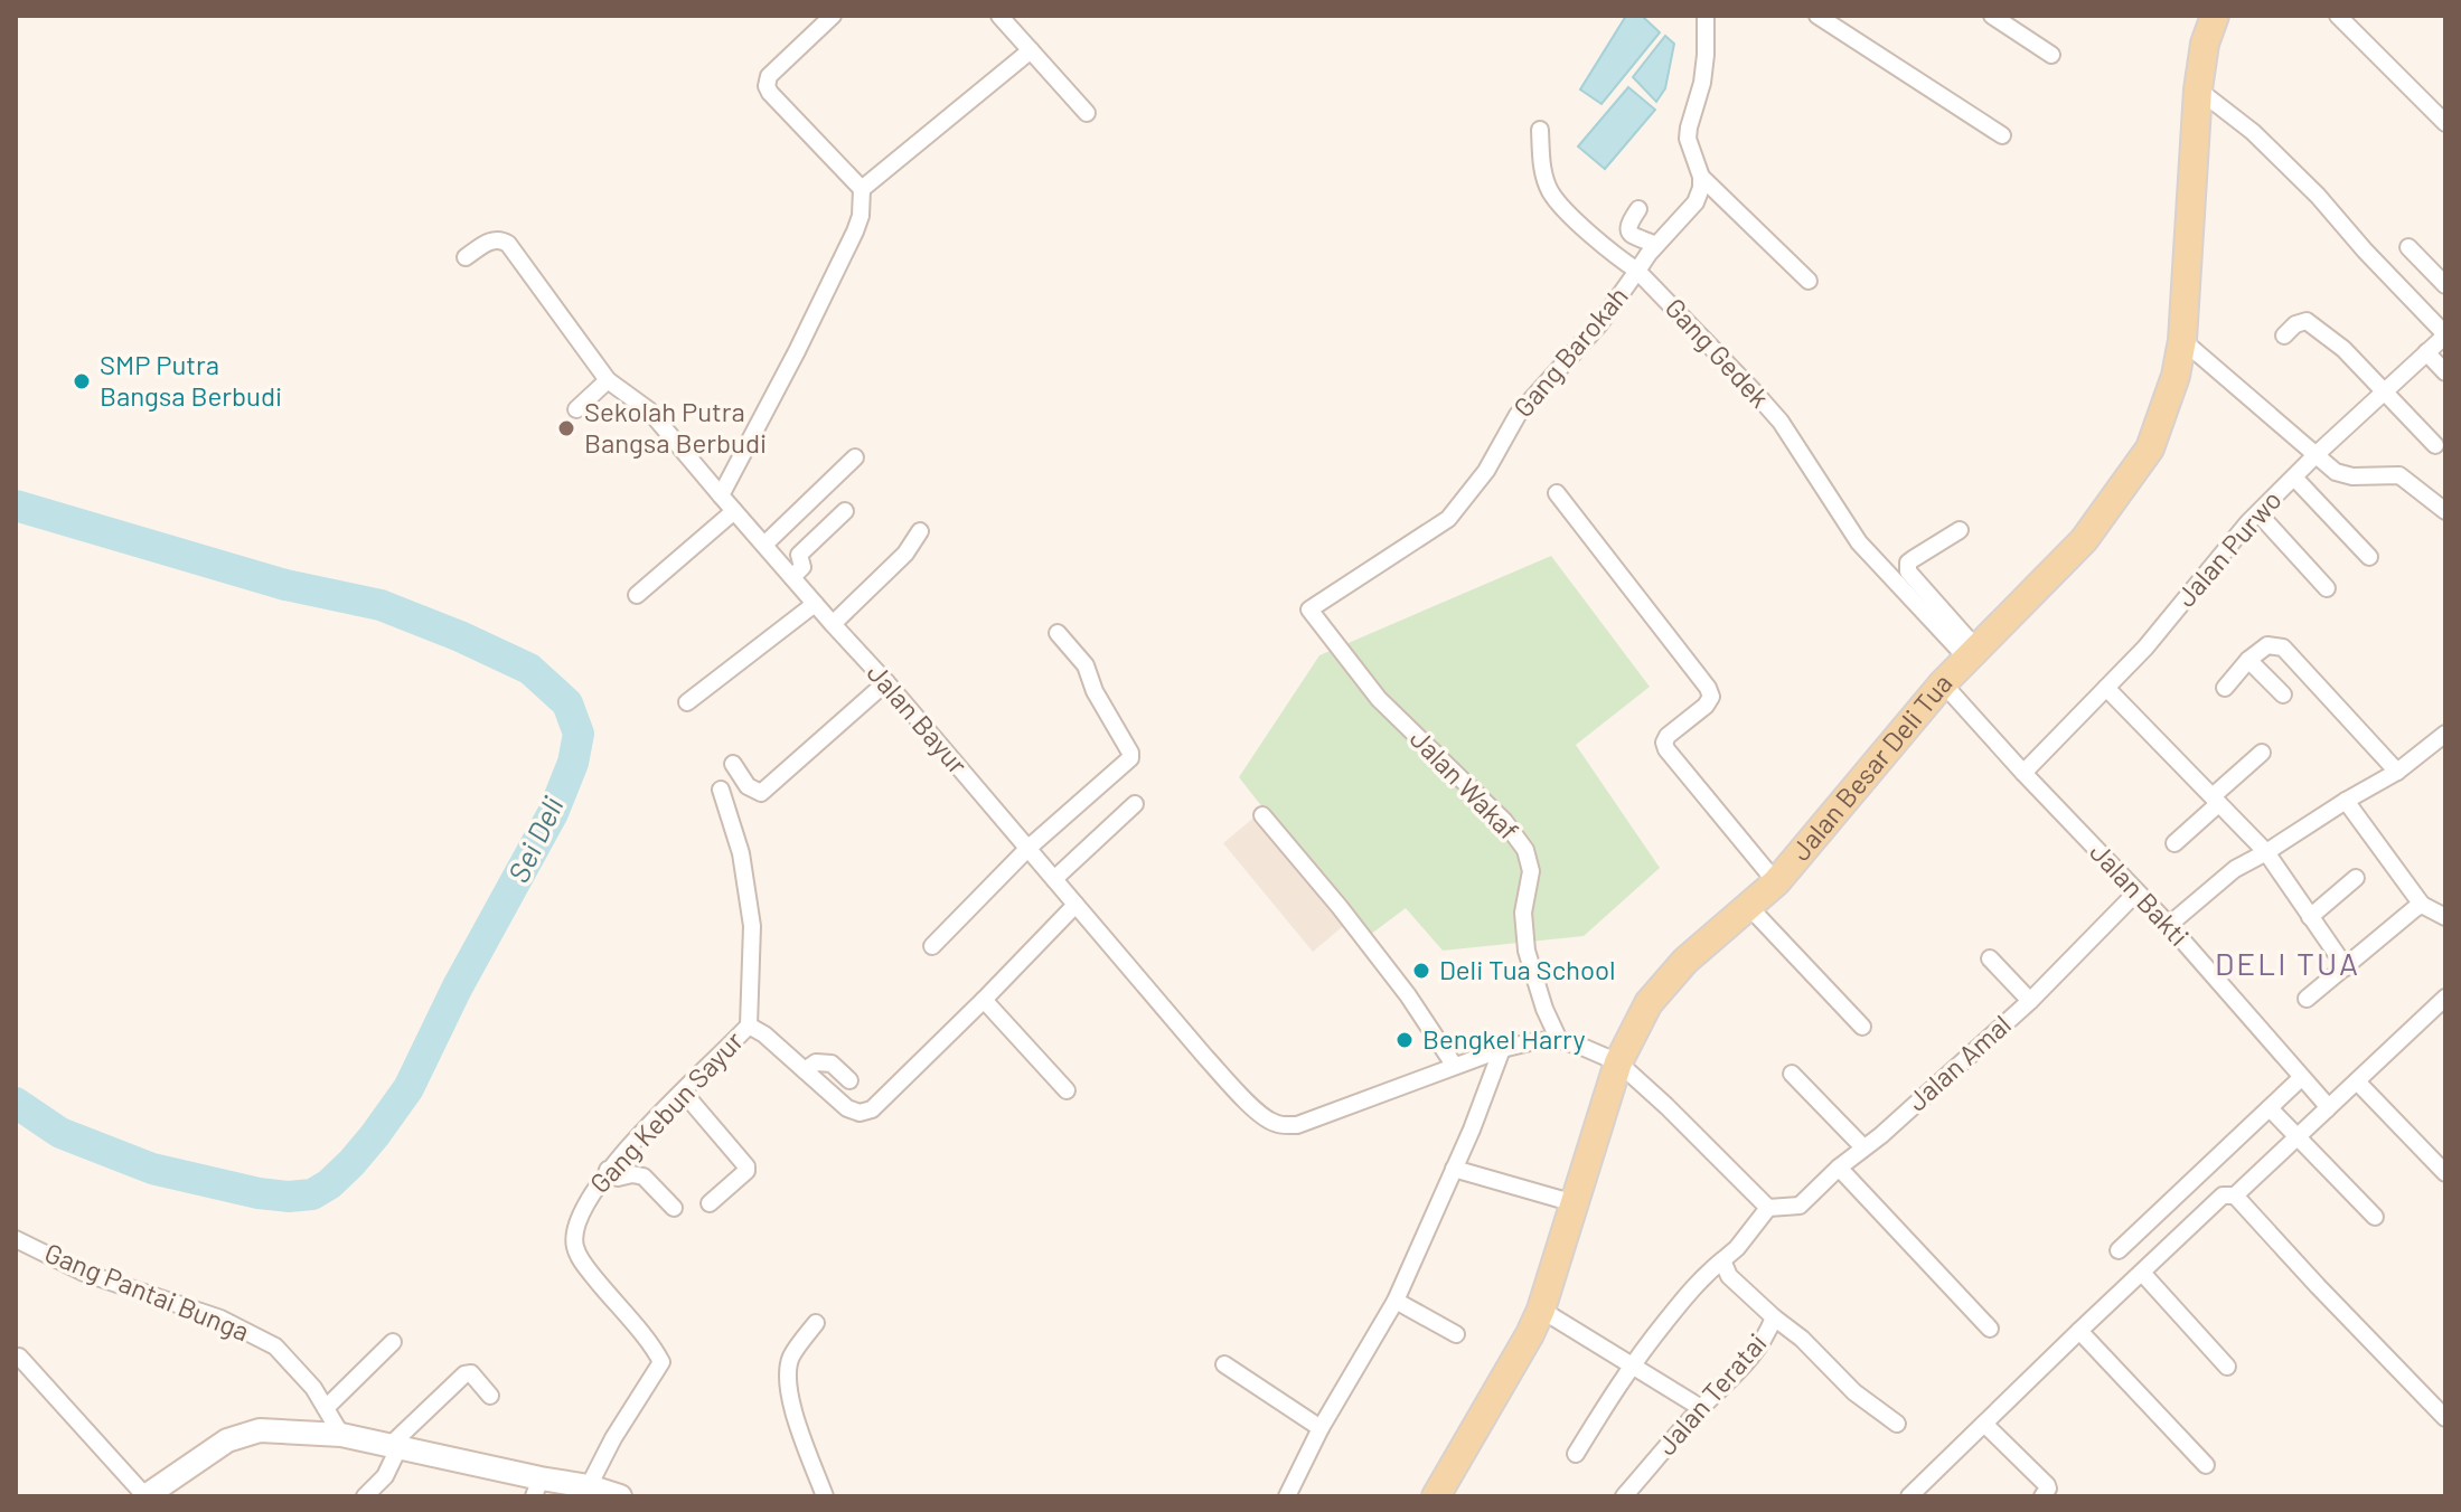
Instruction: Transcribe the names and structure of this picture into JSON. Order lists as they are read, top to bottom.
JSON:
{
  "streets": {
    "main road": ["Jalan Besar Deli Tua"],
    "street": [
      "Gang Barokah",
      "Gang Gedek",
      "Jalan Purwo",
      "Jalan Bayur",
      "Jalan Wakaf",
      "Jalan Bakti",
      "Jalan Amal",
      "Gang Kebun Sayur",
      "Gang Pantai Bunga",
      "Jalan Teratai"
    ]
  },
  "crossings": [
    ["Gang Barokah", "Gang Gedek"],
    ["Gang Barokah", "Jalan Wakaf"],
    ["Gang Gedek", "Jalan Besar Deli Tua"],
    ["Jalan Purwo", "Jalan Bakti"],
    ["Jalan Bayur", "Jalan Besar Deli Tua"],
    ["Jalan Bayur", "Jalan Wakaf"],
    ["Jalan Bayur", "Gang Kebun Sayur"],
    ["Jalan Besar Deli Tua", "Jalan Bakti"],
    ["Jalan Bakti", "Jalan Amal"]
  ],
  "districts": ["DELI TUA"],
  "water": ["Sei Deli"],
  "places": [
    "SMP Putra Bangsa Berbudi",
    "Sekolah Putra Bangsa Berbudi",
    "Deli Tua School",
    "Bengkel Harry"
  ]
}
